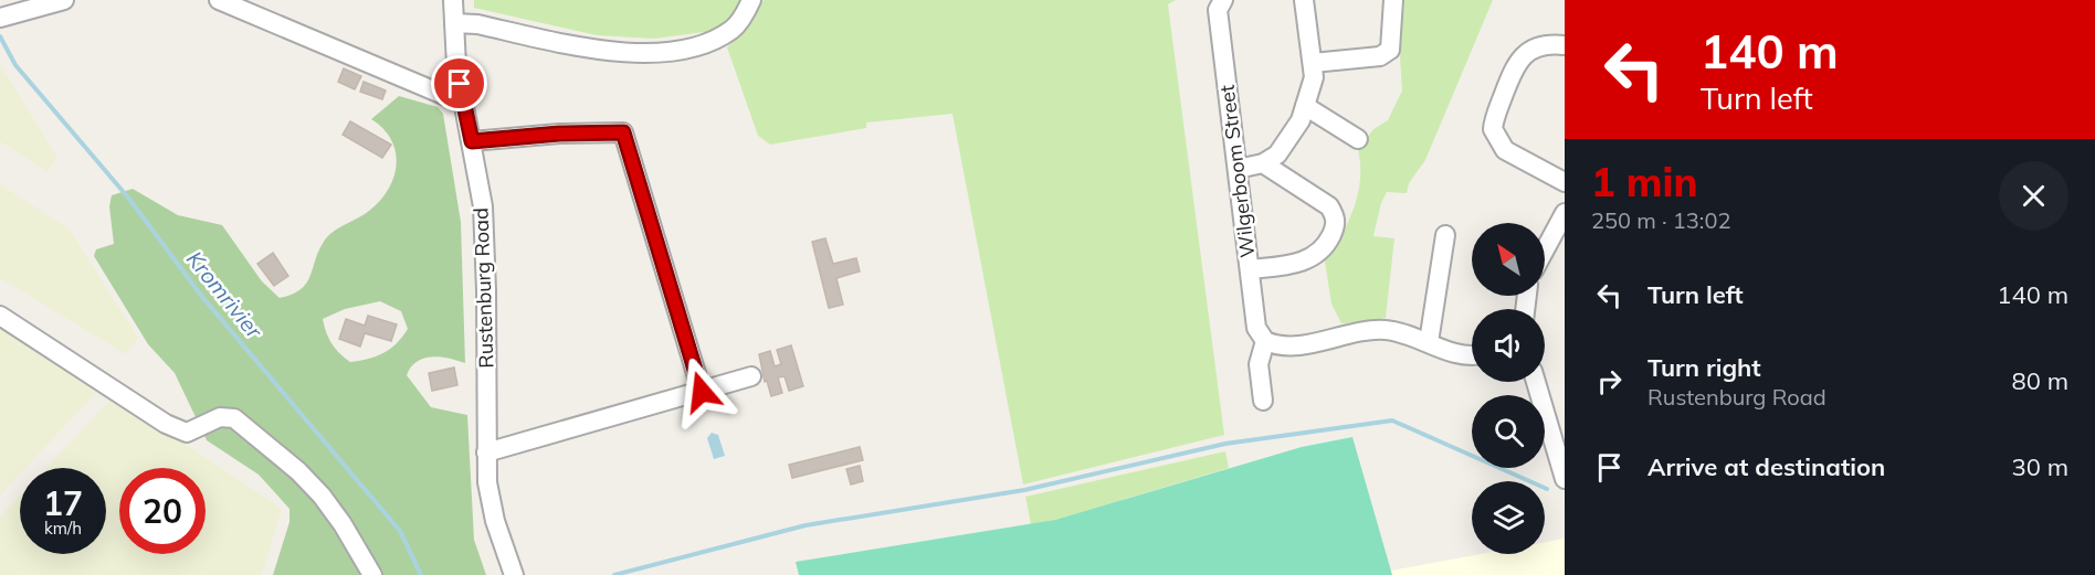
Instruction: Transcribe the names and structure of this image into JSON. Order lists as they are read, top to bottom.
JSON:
{
  "streets": {
    "street": ["Wilgerboom Street", "Rustenburg Road"]
  },
  "water": ["Kromrivier"],
  "north": "top left",
  "page": {
    "turn": ["140 m", "Turn left"],
    "heading": ["1 min", "250 m · 13:02"],
    "list": [
      {
        "name": "Turn left",
        "value": "140 m"
      },
      {
        "name": "Turn right",
        "note": "Rustenburg Road",
        "value": "80 m"
      },
      {
        "name": "Arrive at destination",
        "value": "30 m"
      }
    ],
    "speed": "17 km/h",
    "limit": "20"
  }
}
